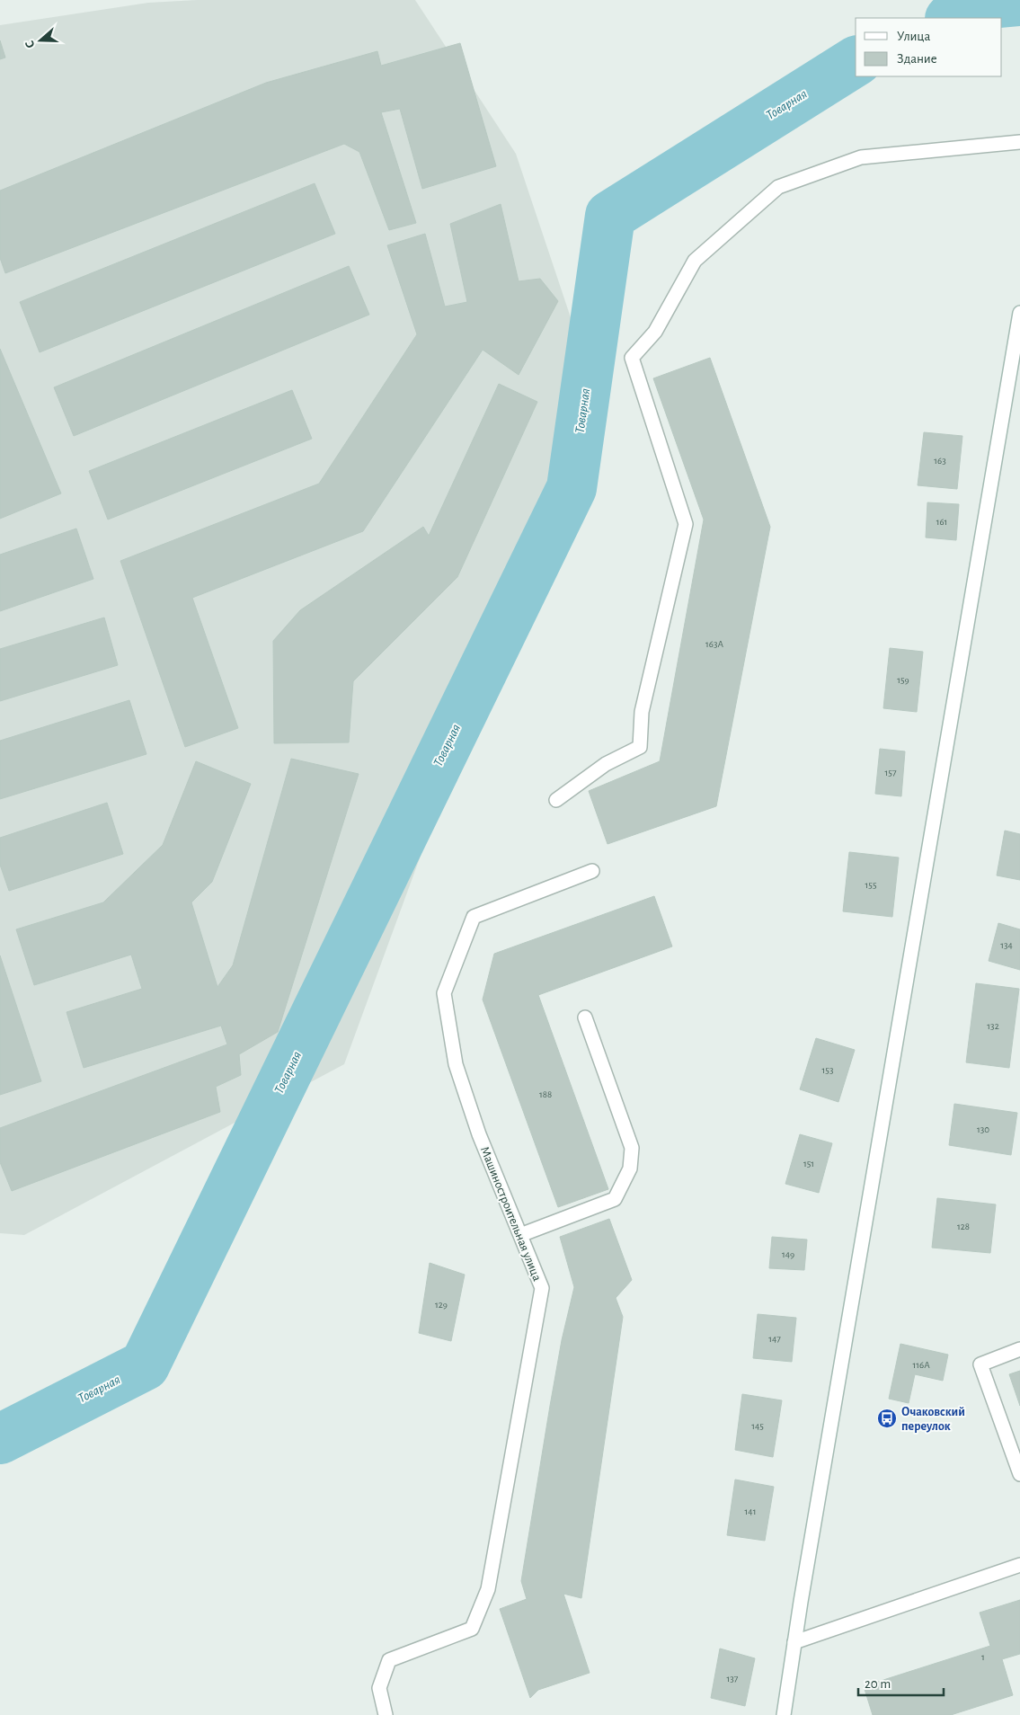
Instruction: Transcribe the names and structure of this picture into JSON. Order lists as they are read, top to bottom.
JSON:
{
  "streets": {
    "main road": ["Машиностроительная улица"]
  },
  "water": ["Товарная"],
  "places": {
    "bus stop": ["Очаковский переулок"]
  },
  "house_numbers": [
    "163",
    "161",
    "163А",
    "159",
    "157",
    "155",
    "134",
    "132",
    "153",
    "188",
    "130",
    "151",
    "128",
    "149",
    "129",
    "147",
    "116А",
    "145",
    "141",
    "1",
    "137"
  ],
  "legend": ["Улица", "Здание"],
  "scale_bar": "20 m",
  "north": "left"
}
